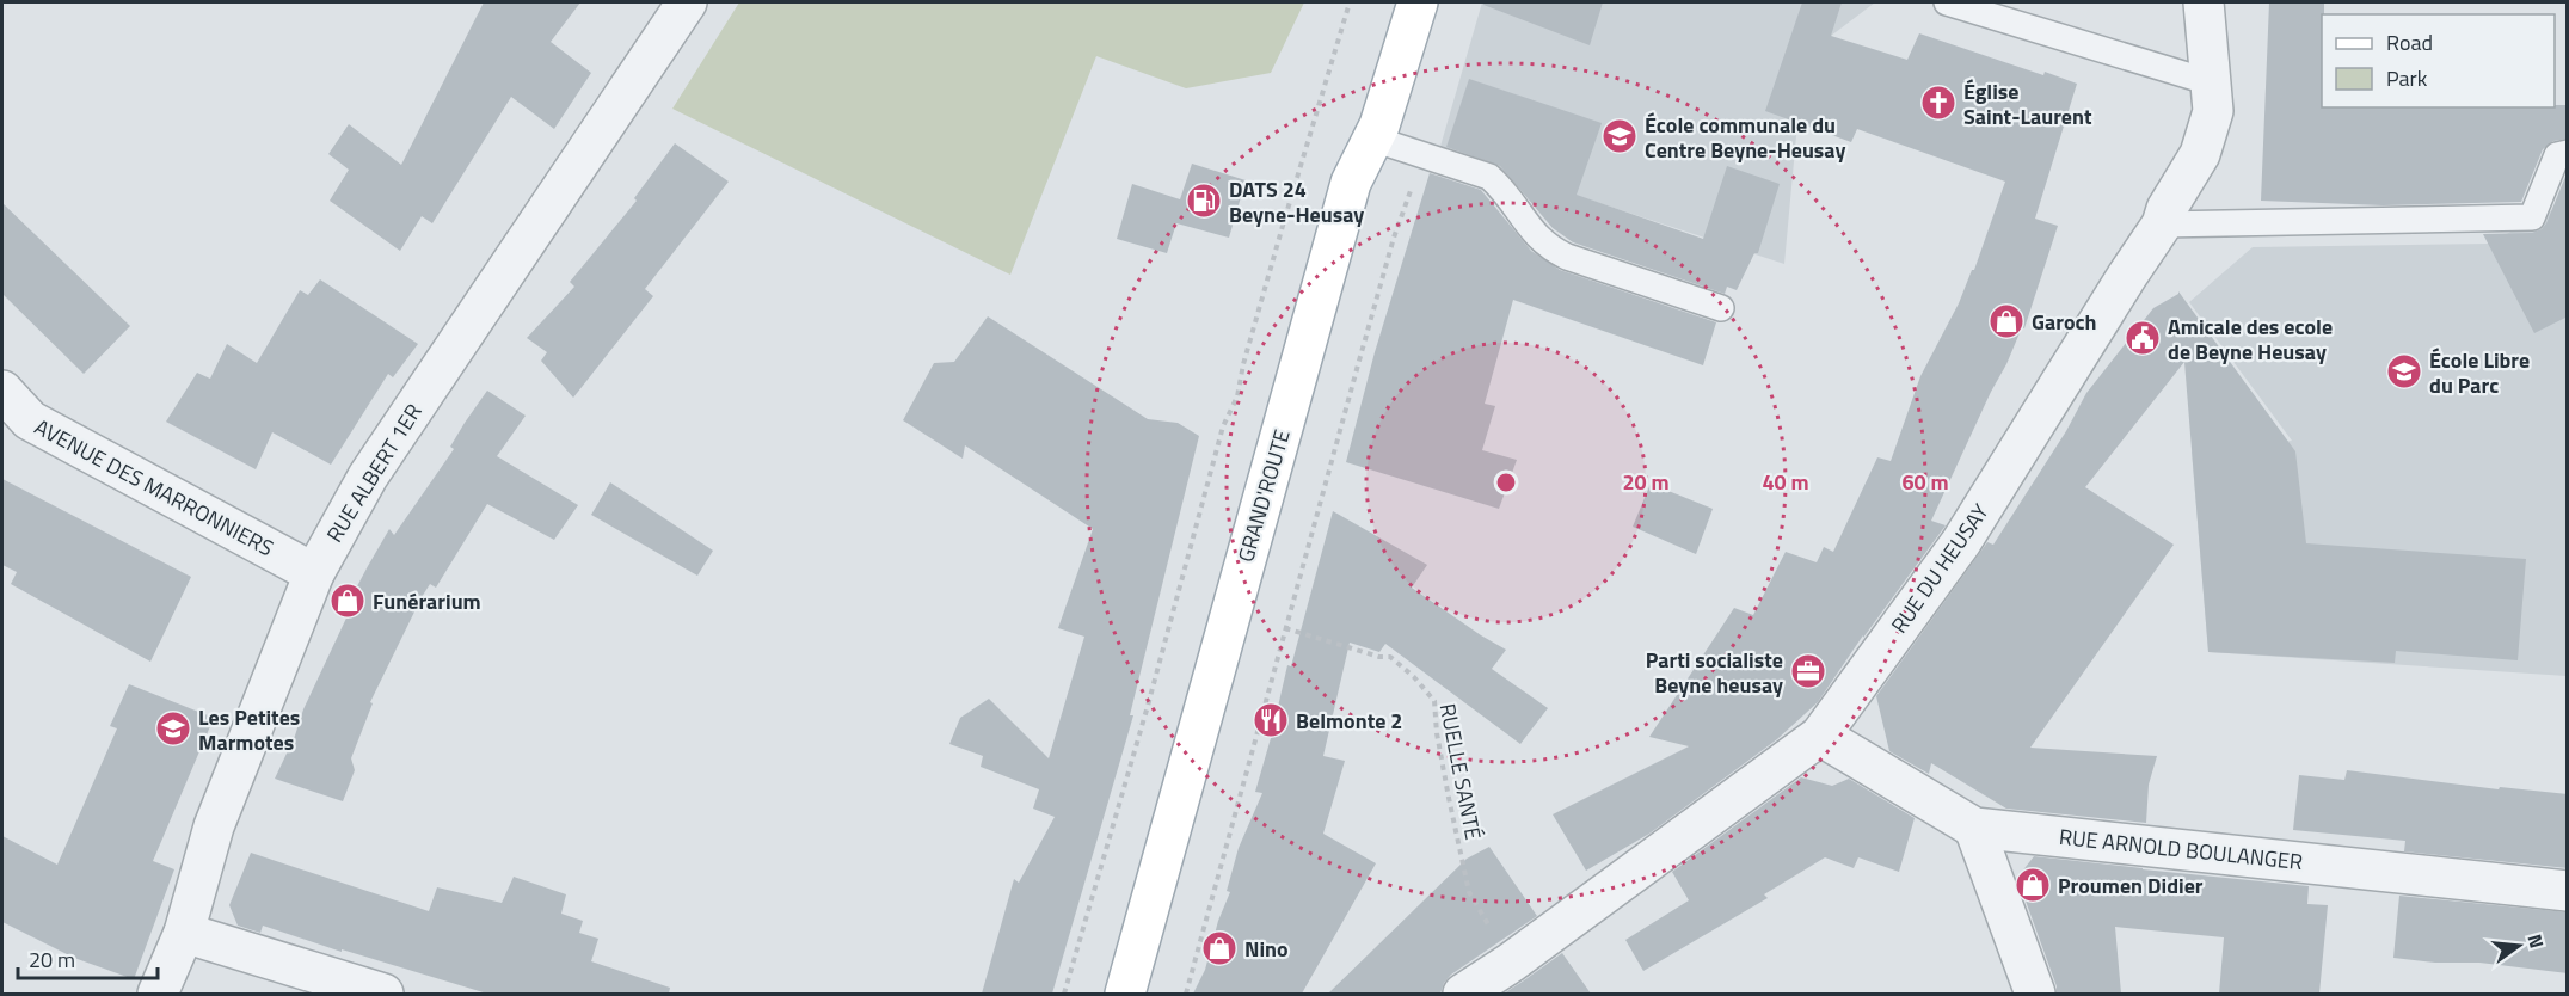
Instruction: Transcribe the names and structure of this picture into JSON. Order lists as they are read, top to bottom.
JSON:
{
  "streets": {
    "main road": ["GRAND'ROUTE"],
    "street": [
      "RUE ALBERT 1ER",
      "AVENUE DES MARRONNIERS",
      "RUE DU HEUSAY",
      "RUE ARNOLD BOULANGER"
    ],
    "path": ["RUELLE SANTÉ"]
  },
  "crossings": [
    ["RUE ALBERT 1ER", "AVENUE DES MARRONNIERS"],
    ["RUE DU HEUSAY", "RUELLE SANTÉ"],
    ["RUE DU HEUSAY", "RUE ARNOLD BOULANGER"]
  ],
  "places": {
    "church": ["Église Saint-Laurent"],
    "school or university": ["École communale du Centre Beyne-Heusay", "École Libre du Parc", "Les Petites Marmotes"],
    "fuel station": ["DATS 24 Beyne-Heusay"],
    "shop": [
      "Garoch",
      "Funérarium",
      "Proumen Didier",
      "Nino"
    ],
    "public building": ["Amicale des ecole de Beyne Heusay"],
    "office": ["Parti socialiste Beyne heusay"],
    "restaurant": ["Belmonte 2"]
  },
  "legend": ["Road", "Park"],
  "scale_bar": "20 m",
  "north": "right",
  "rings": ["20 m", "40 m", "60 m"]
}
